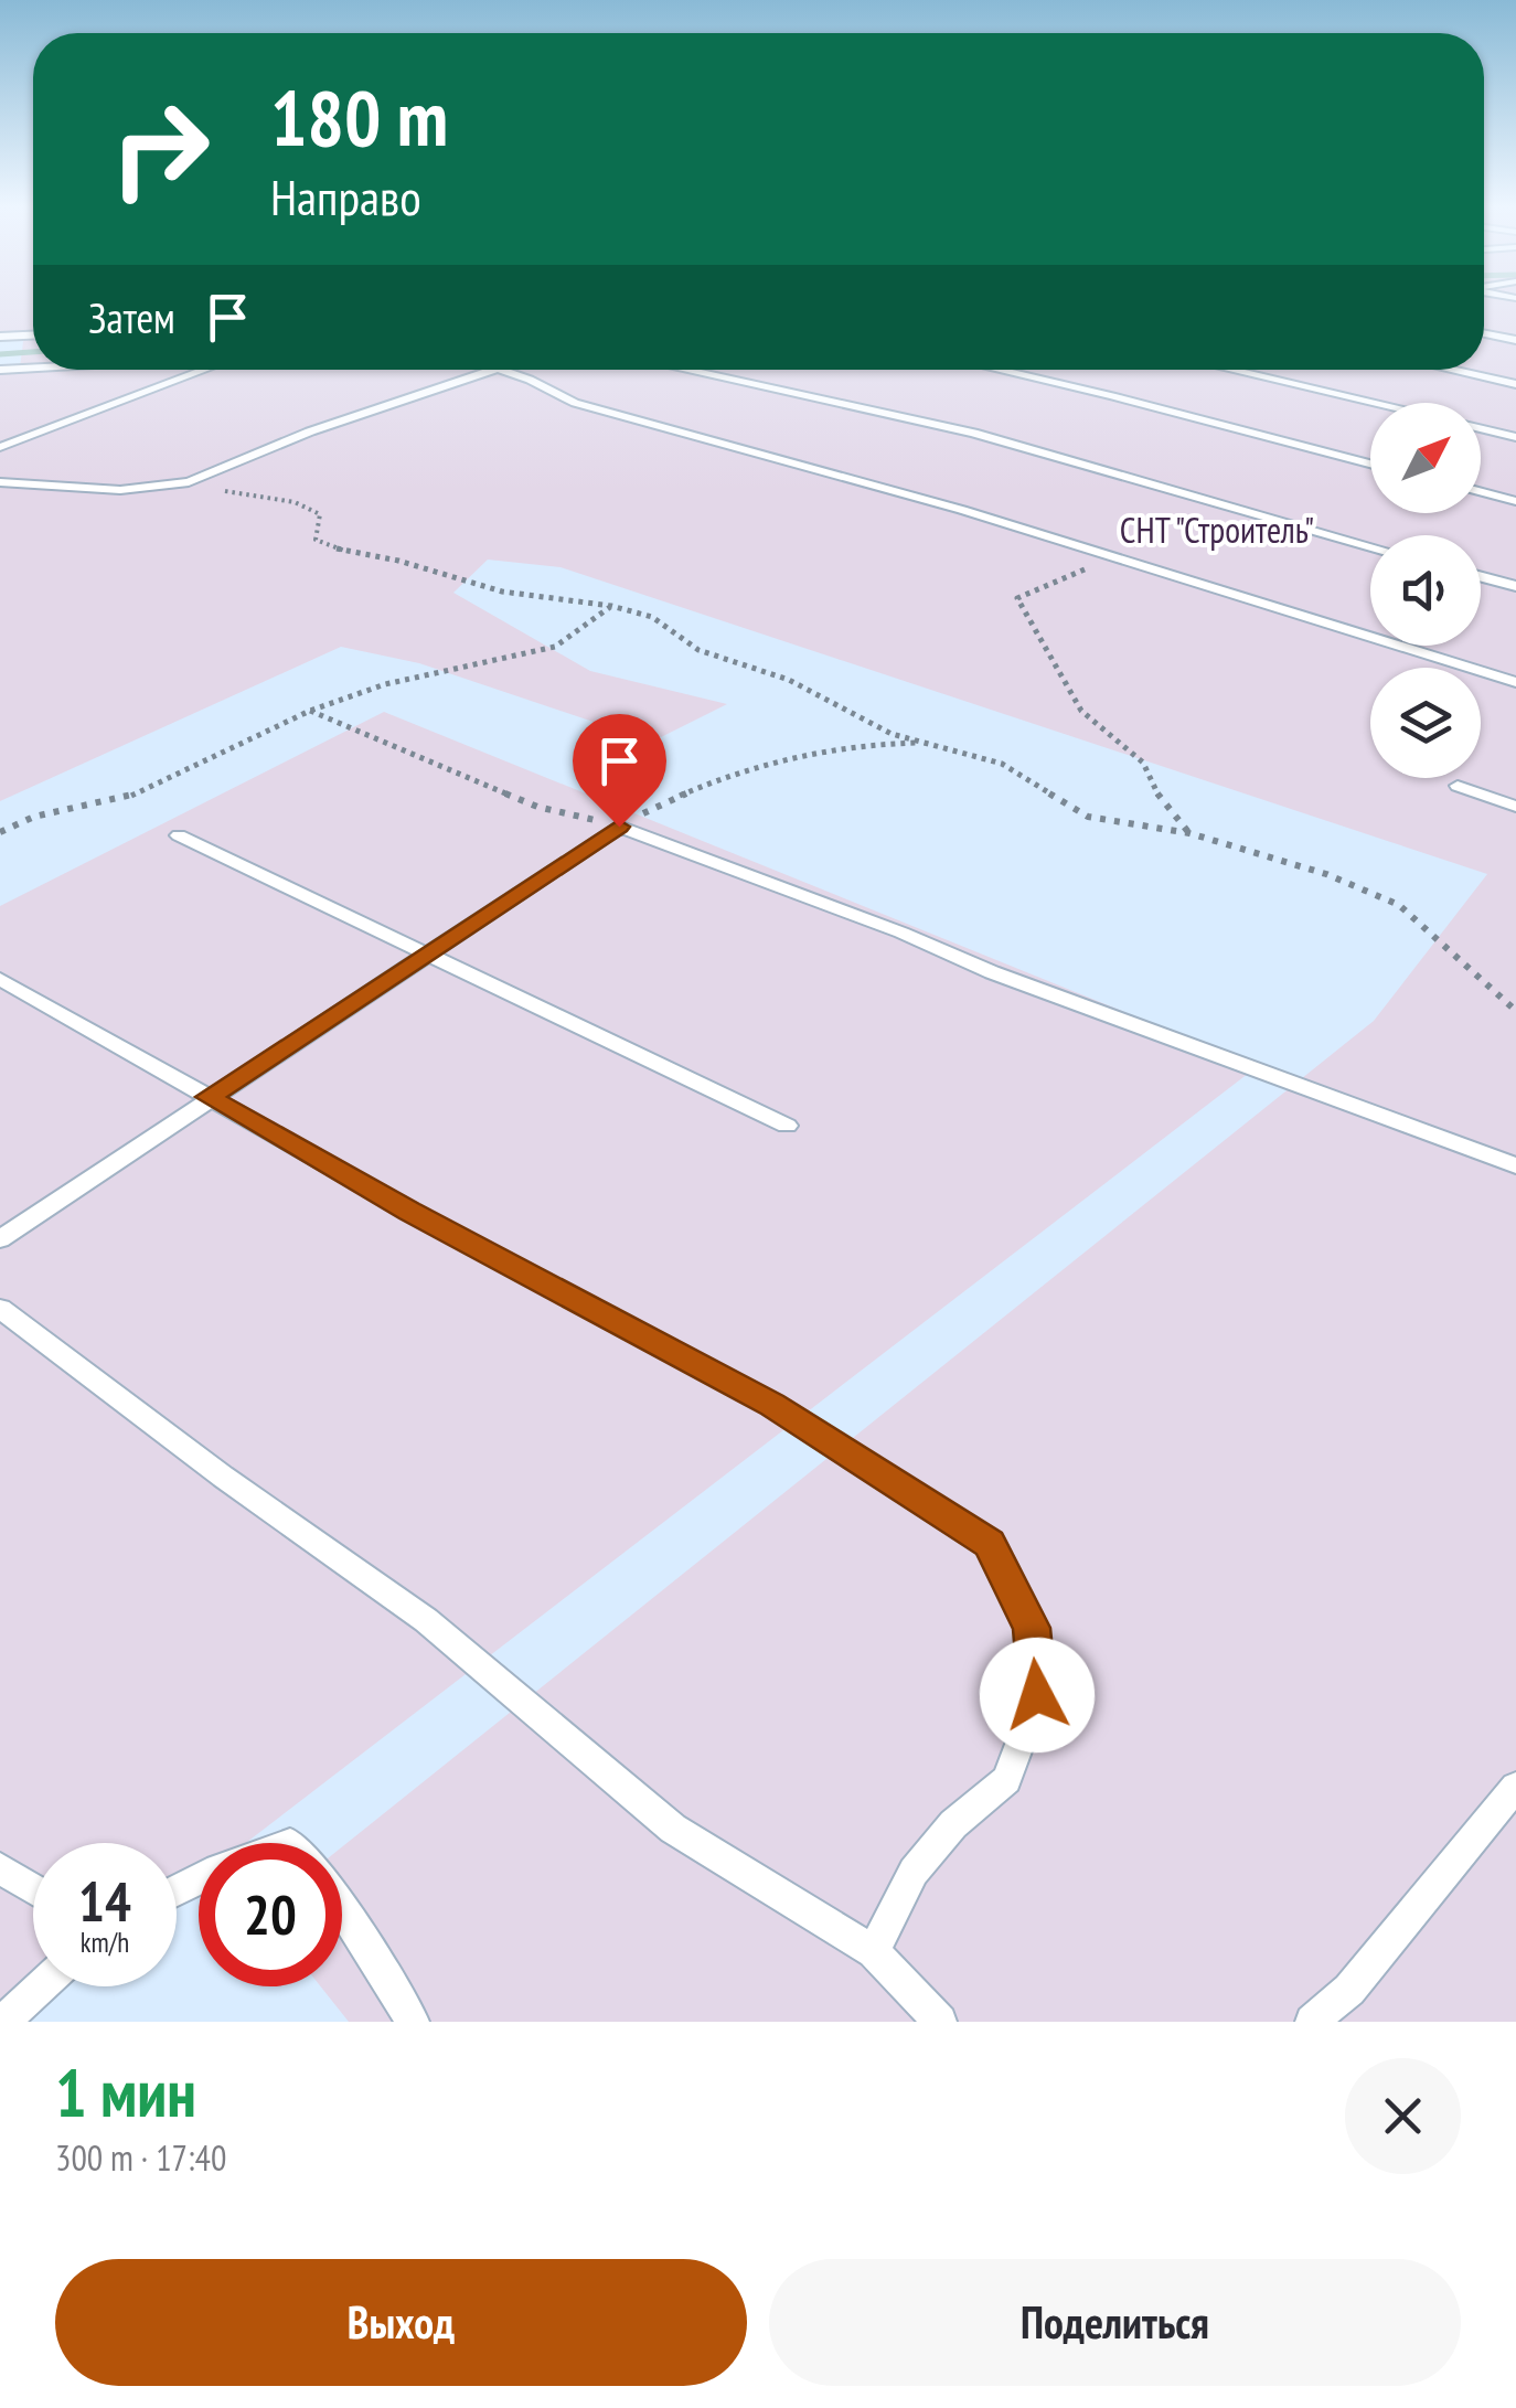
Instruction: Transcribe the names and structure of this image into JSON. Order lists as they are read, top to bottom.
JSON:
{
  "parks": ["СНТ \"Строитель\""],
  "north": "top right",
  "page": {
    "turn": ["180 m", "Направо"],
    "then": "Затем",
    "speed": "14 km/h",
    "limit": "20",
    "heading": ["1 мин", "300 m · 17:40"],
    "buttons": ["Выход", "Поделиться"]
  }
}
